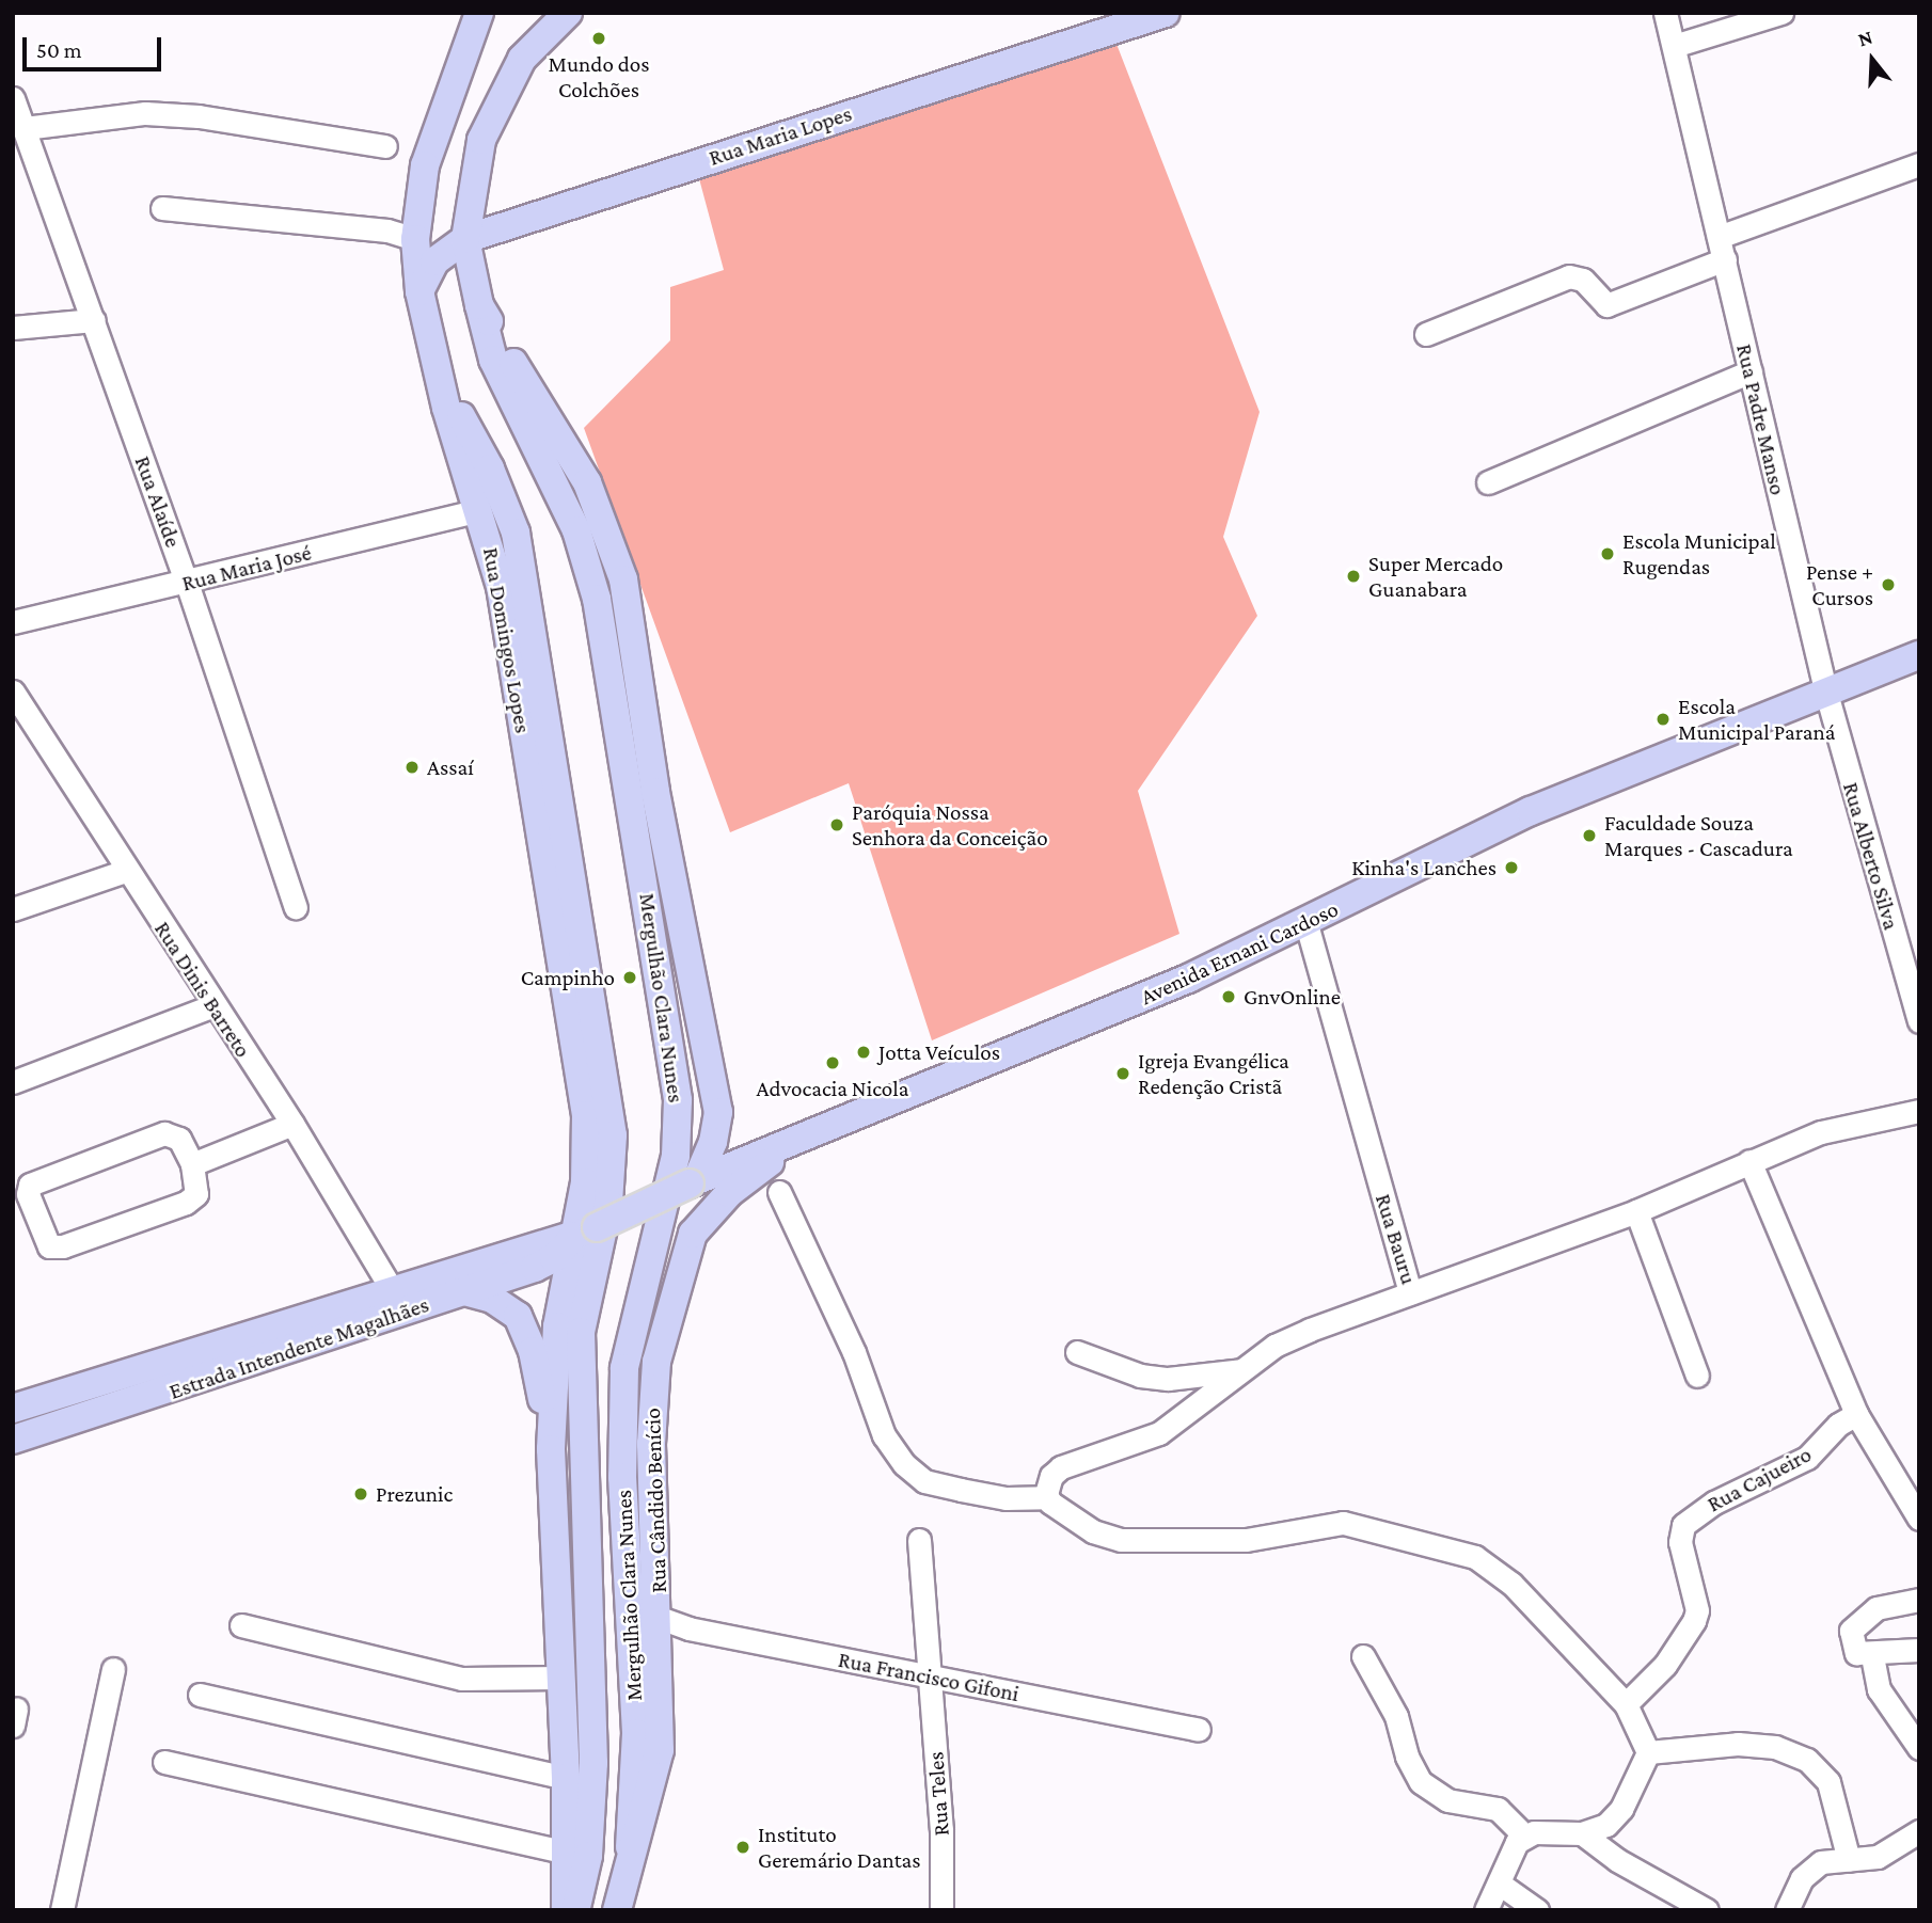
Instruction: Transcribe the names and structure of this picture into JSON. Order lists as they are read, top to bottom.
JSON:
{
  "streets": {
    "main road": [
      "Rua Maria Lopes",
      "Rua Domingos Lopes",
      "Avenida Ernani Cardoso",
      "Mergulhão Clara Nunes",
      "Estrada Intendente Magalhães",
      "Rua Cândido Benício"
    ],
    "street": [
      "Rua Padre Manso",
      "Rua Alaíde",
      "Rua Maria José",
      "Rua Alberto Silva",
      "Rua Dinis Barreto",
      "Rua Bauru",
      "Rua Cajueiro",
      "Rua Francisco Gifoni",
      "Rua Teles"
    ]
  },
  "crossings": [
    ["Rua Maria Lopes", "Rua Domingos Lopes"],
    ["Rua Padre Manso", "Rua Alberto Silva"],
    ["Rua Padre Manso", "Avenida Ernani Cardoso"],
    ["Rua Alaíde", "Rua Maria José"],
    ["Rua Maria José", "Rua Domingos Lopes"],
    ["Rua Domingos Lopes", "Avenida Ernani Cardoso"],
    ["Rua Domingos Lopes", "Mergulhão Clara Nunes"],
    ["Rua Domingos Lopes", "Estrada Intendente Magalhães"],
    ["Rua Alberto Silva", "Avenida Ernani Cardoso"],
    ["Avenida Ernani Cardoso", "Rua Bauru"],
    ["Avenida Ernani Cardoso", "Estrada Intendente Magalhães"],
    ["Avenida Ernani Cardoso", "Rua Cândido Benício"],
    ["Rua Dinis Barreto", "Estrada Intendente Magalhães"],
    ["Mergulhão Clara Nunes", "Rua Cândido Benício"],
    ["Rua Cândido Benício", "Rua Francisco Gifoni"],
    ["Rua Francisco Gifoni", "Rua Teles"]
  ],
  "places": [
    "Mundo dos Colchões",
    "Escola Municipal Rugendas",
    "Super Mercado Guanabara",
    "Pense + Cursos",
    "Escola Municipal Paraná",
    "Assaí",
    "Paróquia Nossa Senhora da Conceição",
    "Faculdade Souza Marques - Cascadura",
    "Kinha's Lanches",
    "Campinho",
    "GnvOnline",
    "Jotta Veículos",
    "Advocacia Nicola",
    "Igreja Evangélica Redenção Cristã",
    "Prezunic",
    "Instituto Geremário Dantas"
  ],
  "scale_bar": "50 m",
  "north": "top"
}
